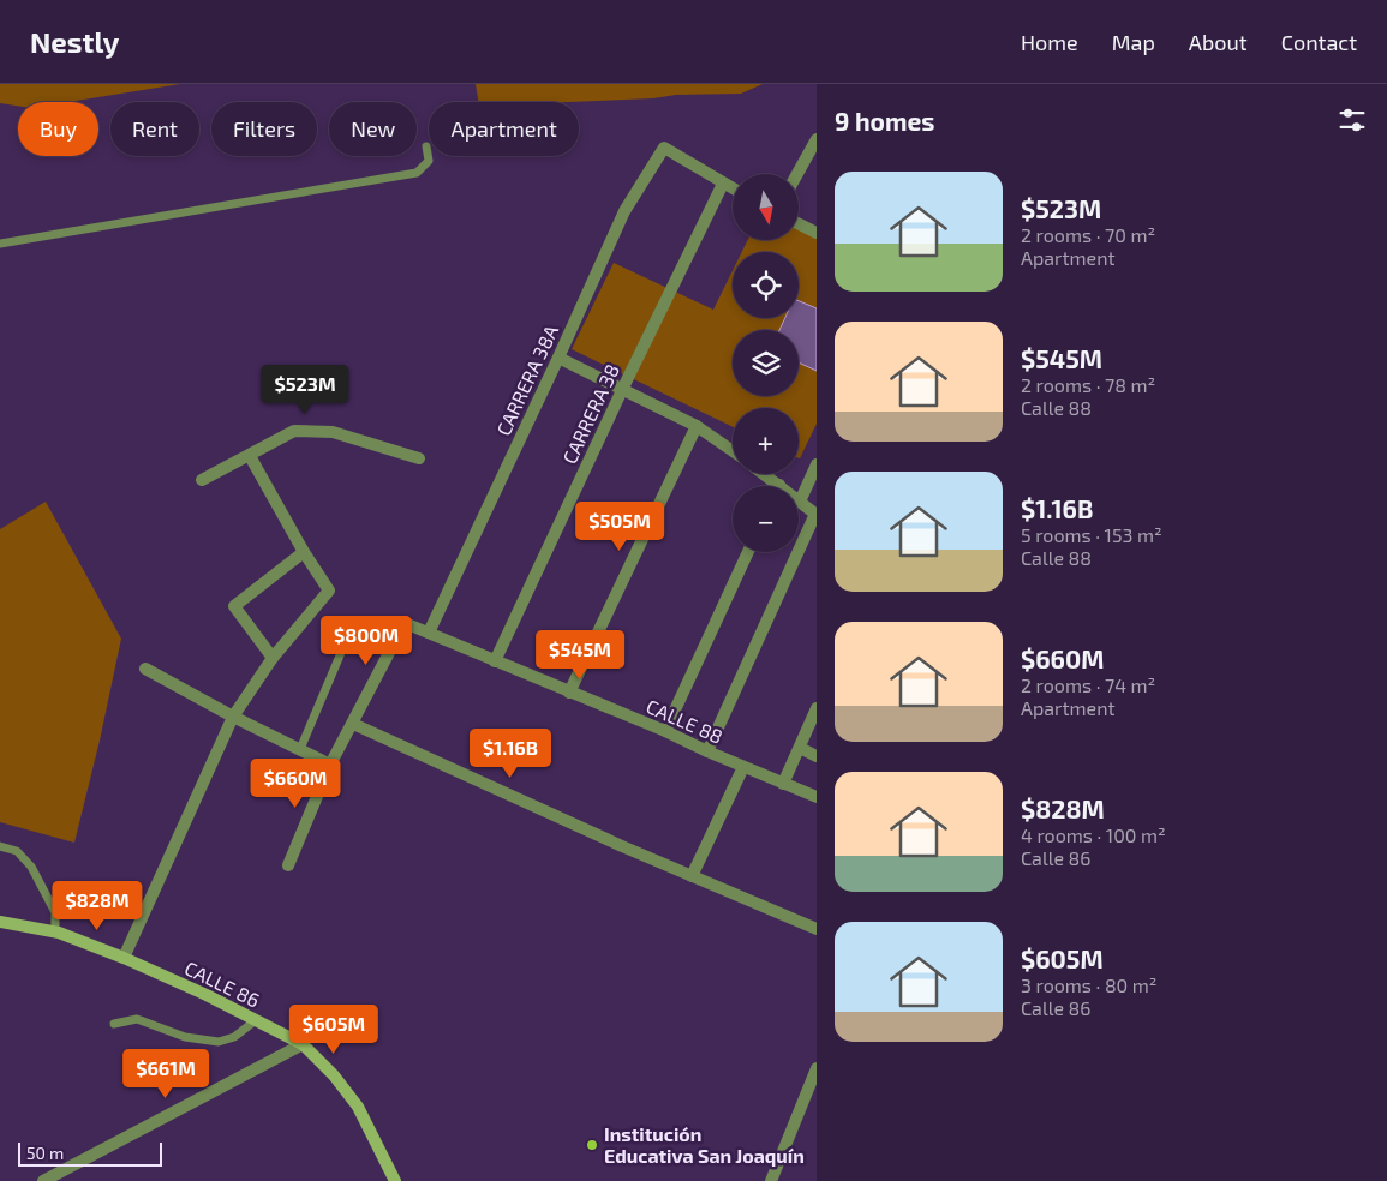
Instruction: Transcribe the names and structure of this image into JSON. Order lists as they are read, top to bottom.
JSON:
{
  "streets": {
    "main road": ["CALLE 86"],
    "street": ["CARRERA 38A", "CARRERA 38", "CALLE 88"]
  },
  "crossings": [
    ["CARRERA 38A", "CARRERA 38"],
    ["CARRERA 38A", "CALLE 88"],
    ["CARRERA 38", "CALLE 88"]
  ],
  "places": ["Institución Educativa San Joaquín"],
  "scale_bar": "50 m",
  "north": "bottom",
  "page": {
    "header": "Nestly",
    "nav": [
      "Home",
      "Map",
      "About",
      "Contact"
    ],
    "heading": "9 homes",
    "chip": [
      "Buy",
      "Rent",
      "Filters",
      "New",
      "Apartment"
    ],
    "list": [
      {
        "name": "$523M",
        "note": "2 rooms · 70 m² · Apartment"
      },
      {
        "name": "$545M",
        "note": "2 rooms · 78 m² · Calle 88"
      },
      {
        "name": "$1.16B",
        "note": "5 rooms · 153 m² · Calle 88"
      },
      {
        "name": "$660M",
        "note": "2 rooms · 74 m² · Apartment"
      },
      {
        "name": "$828M",
        "note": "4 rooms · 100 m² · Calle 86"
      },
      {
        "name": "$605M",
        "note": "3 rooms · 80 m² · Calle 86"
      }
    ],
    "map_buttons": ["+", "−"],
    "price": [
      "$523M",
      "$505M",
      "$800M",
      "$545M",
      "$1.16B",
      "$660M",
      "$828M",
      "$605M",
      "$661M"
    ],
    "scale": "50 m"
  }
}
